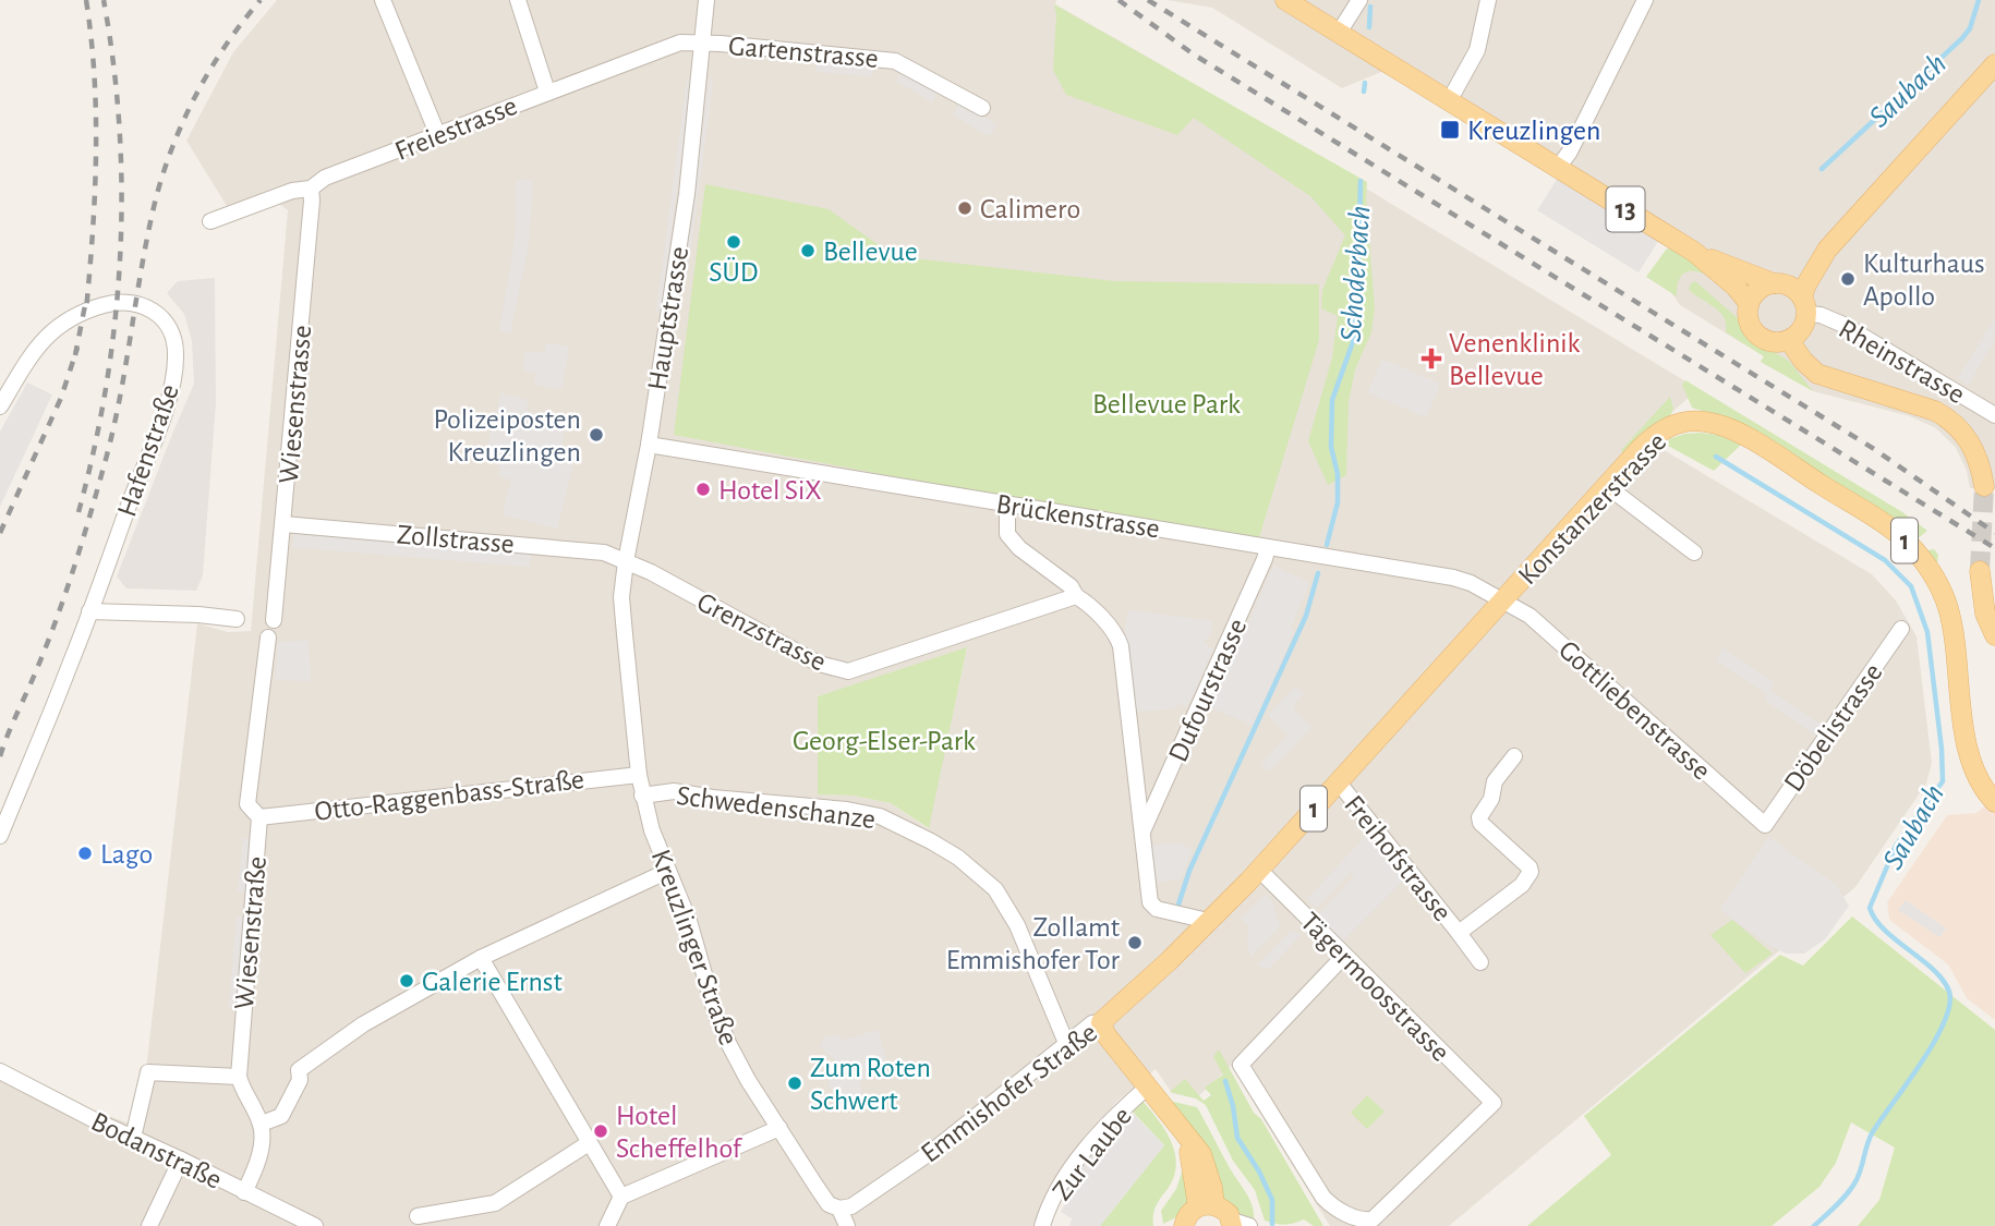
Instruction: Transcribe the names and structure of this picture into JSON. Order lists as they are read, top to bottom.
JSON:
{
  "streets": {
    "main road": [
      "13",
      "Konstanzerstrasse",
      "1",
      "Emmishofer Straße"
    ],
    "street": [
      "Gartenstrasse",
      "Freiestrasse",
      "Hauptstrasse",
      "Rheinstrasse",
      "Wiesenstrasse",
      "Hafenstraße",
      "Brückenstrasse",
      "Zollstrasse",
      "Grenzstrasse",
      "Dufourstrasse",
      "Gottliebenstrasse",
      "Döbelistrasse",
      "Otto-Raggenbass-Straße",
      "Schwedenschanze",
      "Freihofstrasse",
      "Wiesenstraße",
      "Kreuzlinger Straße",
      "Tägermoosstrasse",
      "Bodanstraße",
      "Zur Laube"
    ]
  },
  "crossings": [
    ["Gartenstrasse", "Freiestrasse"],
    ["Gartenstrasse", "Hauptstrasse"],
    ["Freiestrasse", "Hauptstrasse"],
    ["Freiestrasse", "Wiesenstrasse"],
    ["13", "Rheinstrasse"],
    ["Hauptstrasse", "Brückenstrasse"],
    ["Hauptstrasse", "Zollstrasse"],
    ["Hauptstrasse", "Grenzstrasse"],
    ["Hauptstrasse", "Kreuzlinger Straße"],
    ["Wiesenstrasse", "Zollstrasse"],
    ["Konstanzerstrasse", "Brückenstrasse"],
    ["Konstanzerstrasse", "Gottliebenstrasse"],
    ["Konstanzerstrasse", "Freihofstrasse"],
    ["Konstanzerstrasse", "Tägermoosstrasse"],
    ["Konstanzerstrasse", "Emmishofer Straße"],
    ["Brückenstrasse", "Dufourstrasse"],
    ["Brückenstrasse", "Gottliebenstrasse"],
    ["Zollstrasse", "Grenzstrasse"],
    ["Gottliebenstrasse", "Döbelistrasse"],
    ["Otto-Raggenbass-Straße", "Wiesenstraße"],
    ["Otto-Raggenbass-Straße", "Kreuzlinger Straße"],
    ["Schwedenschanze", "Kreuzlinger Straße"],
    ["Schwedenschanze", "Emmishofer Straße"],
    ["Kreuzlinger Straße", "Emmishofer Straße"]
  ],
  "water": ["Saubach", "Schoderbach"],
  "parks": ["Bellevue Park", "Georg-Elser-Park"],
  "places": {
    "transit": ["Kreuzlingen"],
    "other": [
      "Calimero",
      "SÜD",
      "Bellevue",
      "Kulturhaus Apollo",
      "Polizeiposten Kreuzlingen",
      "Hotel SiX",
      "Lago",
      "Zollamt Emmishofer Tor",
      "Galerie Ernst",
      "Zum Roten Schwert",
      "Hotel Scheffelhof"
    ],
    "health": ["Venenklinik Bellevue"]
  }
}
